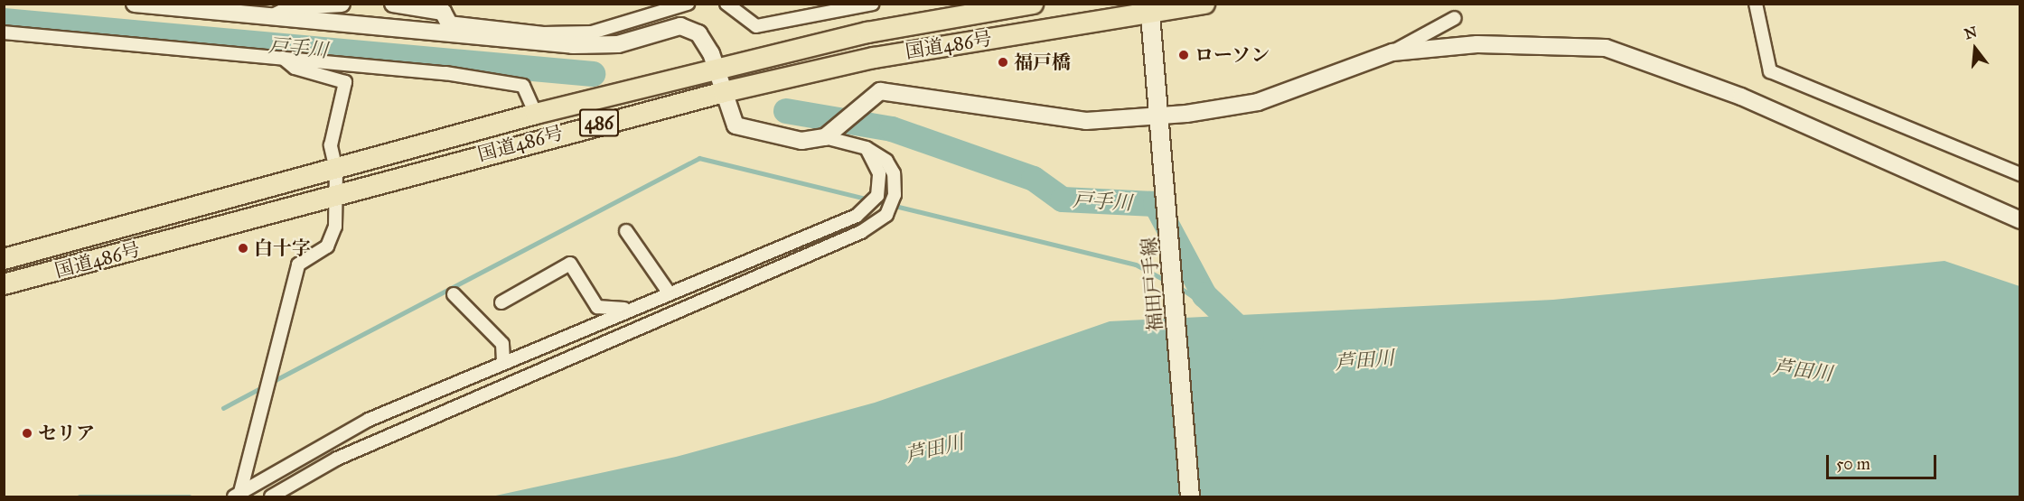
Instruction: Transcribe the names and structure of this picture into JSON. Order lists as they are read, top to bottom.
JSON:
{
  "streets": {
    "highway": ["国道486号", "486"],
    "main road": ["福田戸手線"]
  },
  "crossings": [
    ["国道486号", "福田戸手線"]
  ],
  "water": ["戸手川", "芦田川"],
  "places": [
    "ローソン",
    "福戸橋",
    "白十字",
    "セリア"
  ],
  "scale_bar": "50 m",
  "north": "top"
}
